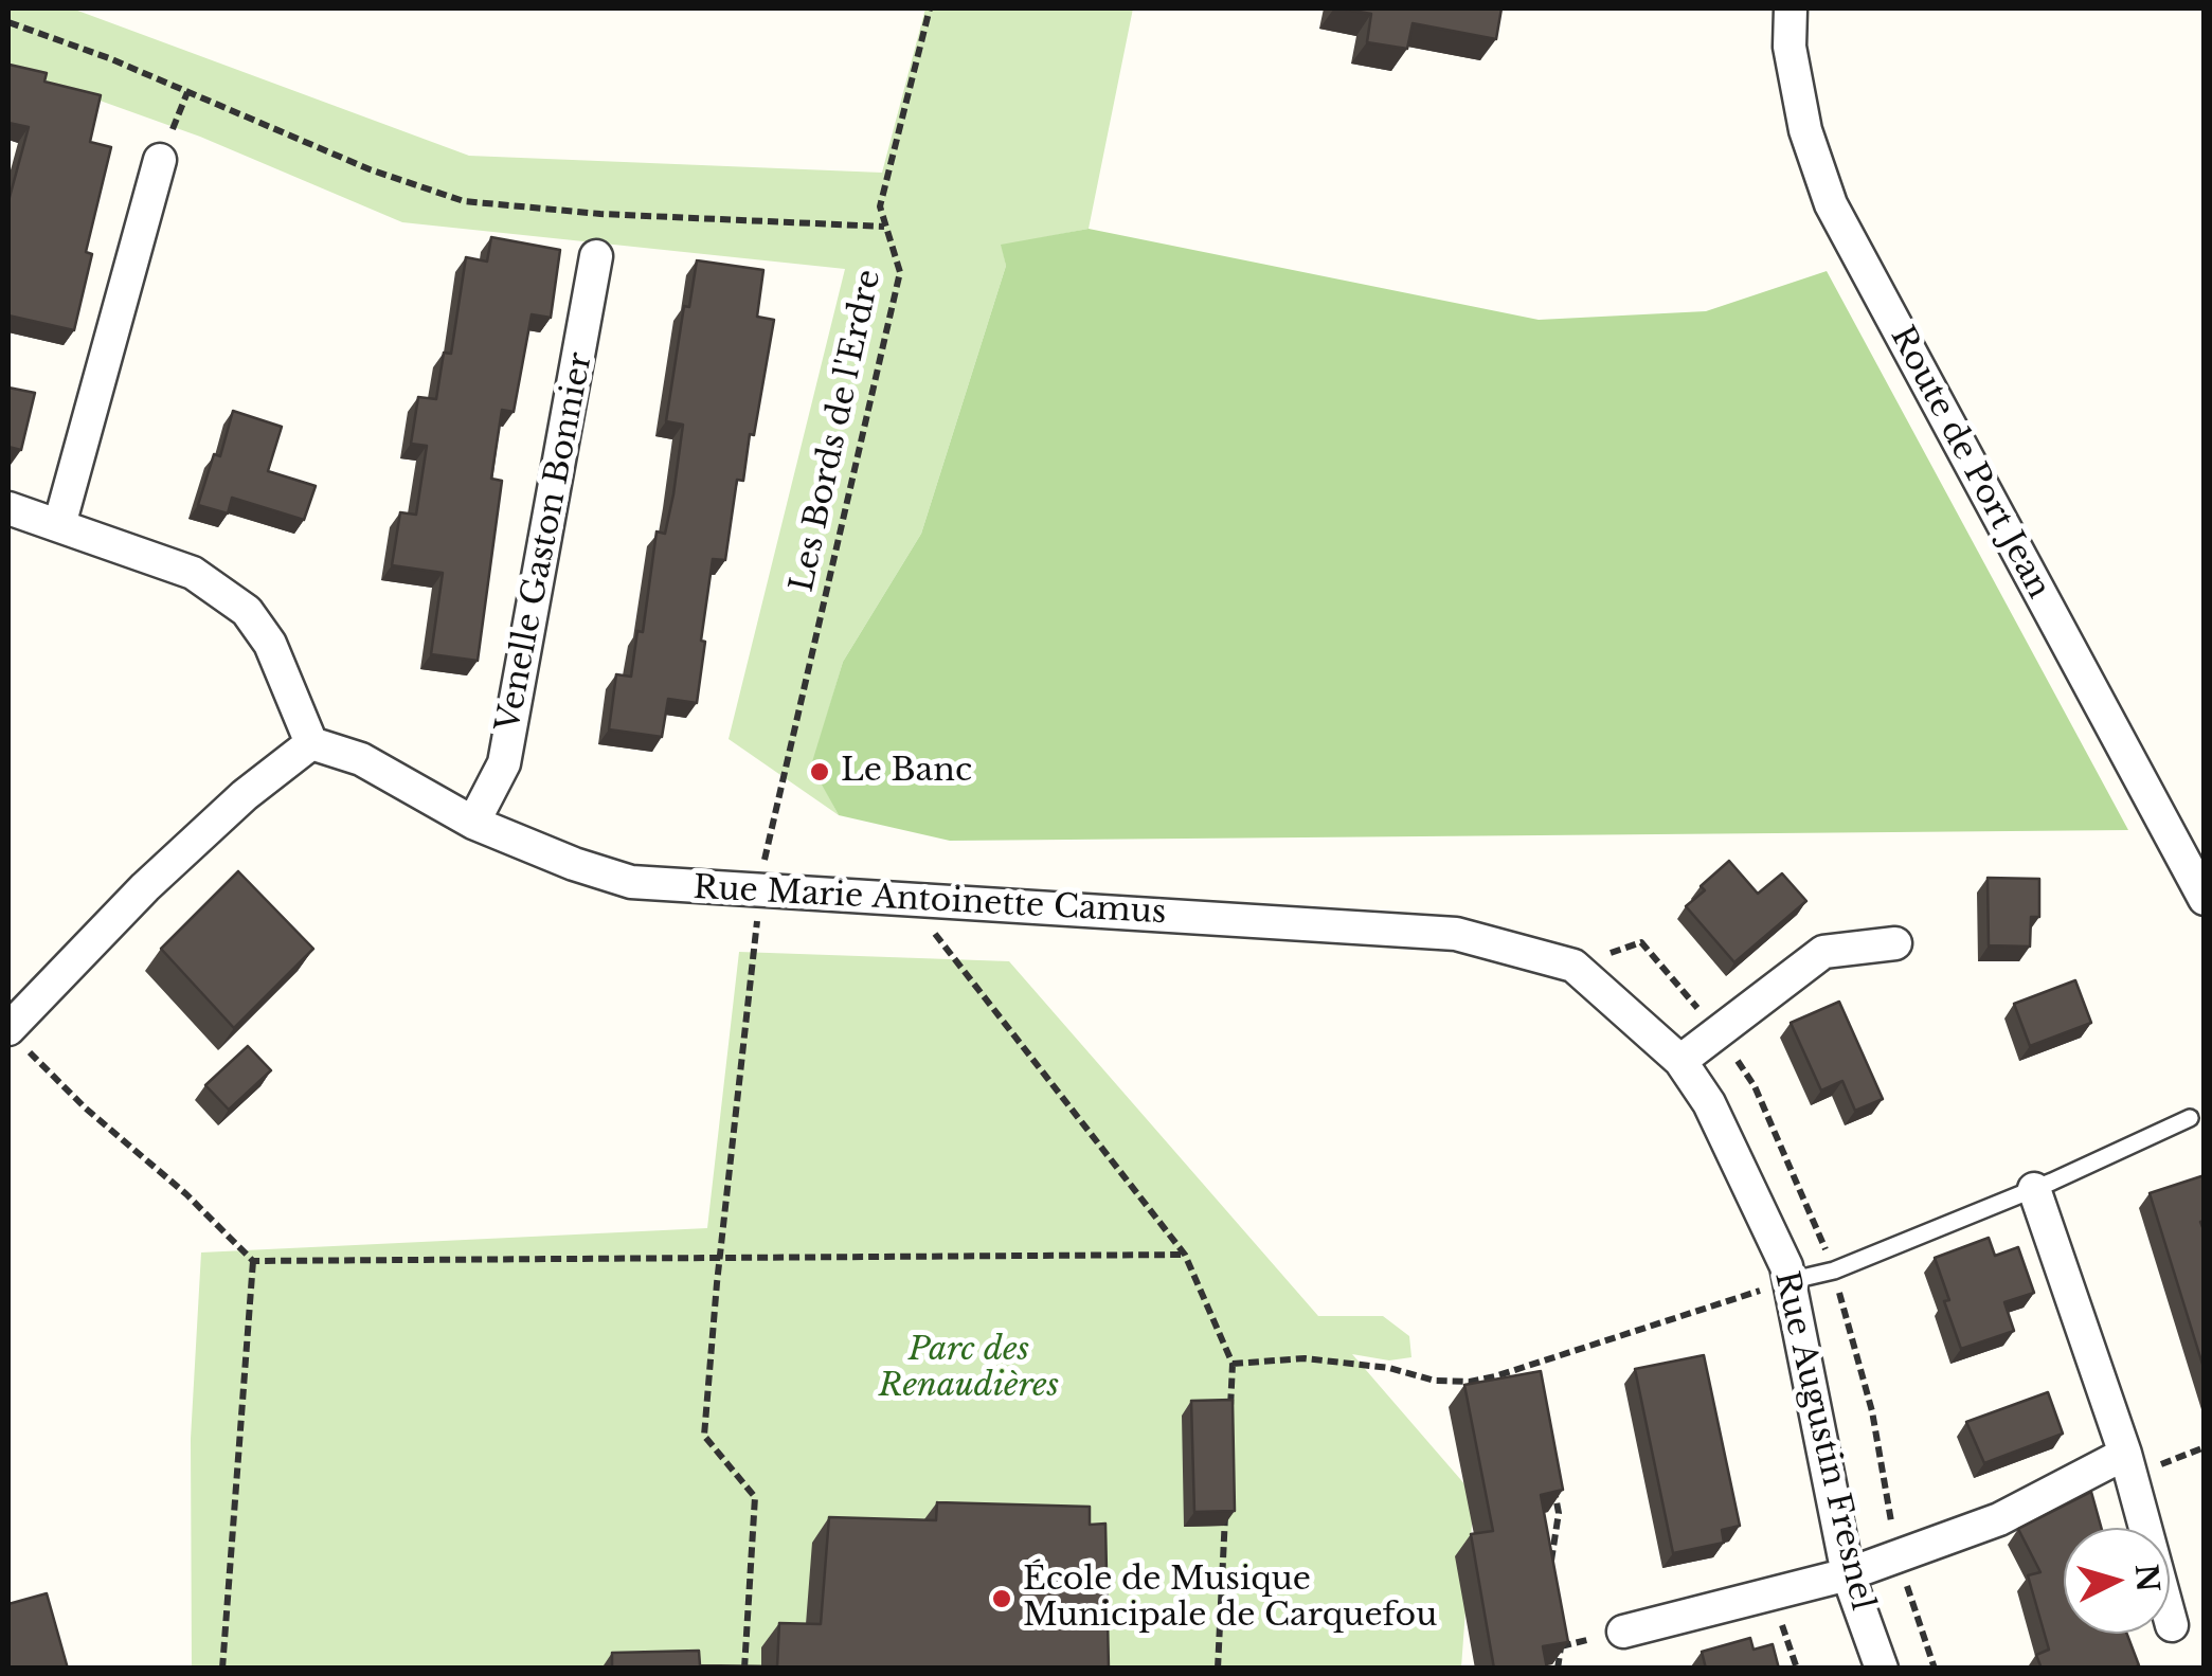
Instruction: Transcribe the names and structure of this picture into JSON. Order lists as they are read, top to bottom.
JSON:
{
  "streets": {
    "street": [
      "Route de Port Jean",
      "Venelle Gaston Bonnier",
      "Rue Marie Antoinette Camus",
      "Rue Augustin Fresnel"
    ],
    "path": ["Les Bords de l'Erdre"]
  },
  "crossings": [
    ["Les Bords de l'Erdre", "Rue Marie Antoinette Camus"],
    ["Venelle Gaston Bonnier", "Rue Marie Antoinette Camus"],
    ["Rue Marie Antoinette Camus", "Rue Augustin Fresnel"]
  ],
  "parks": ["Parc des Renaudières"],
  "places": ["Le Banc", "École de Musique Municipale de Carquefou"],
  "north": "right"
}
